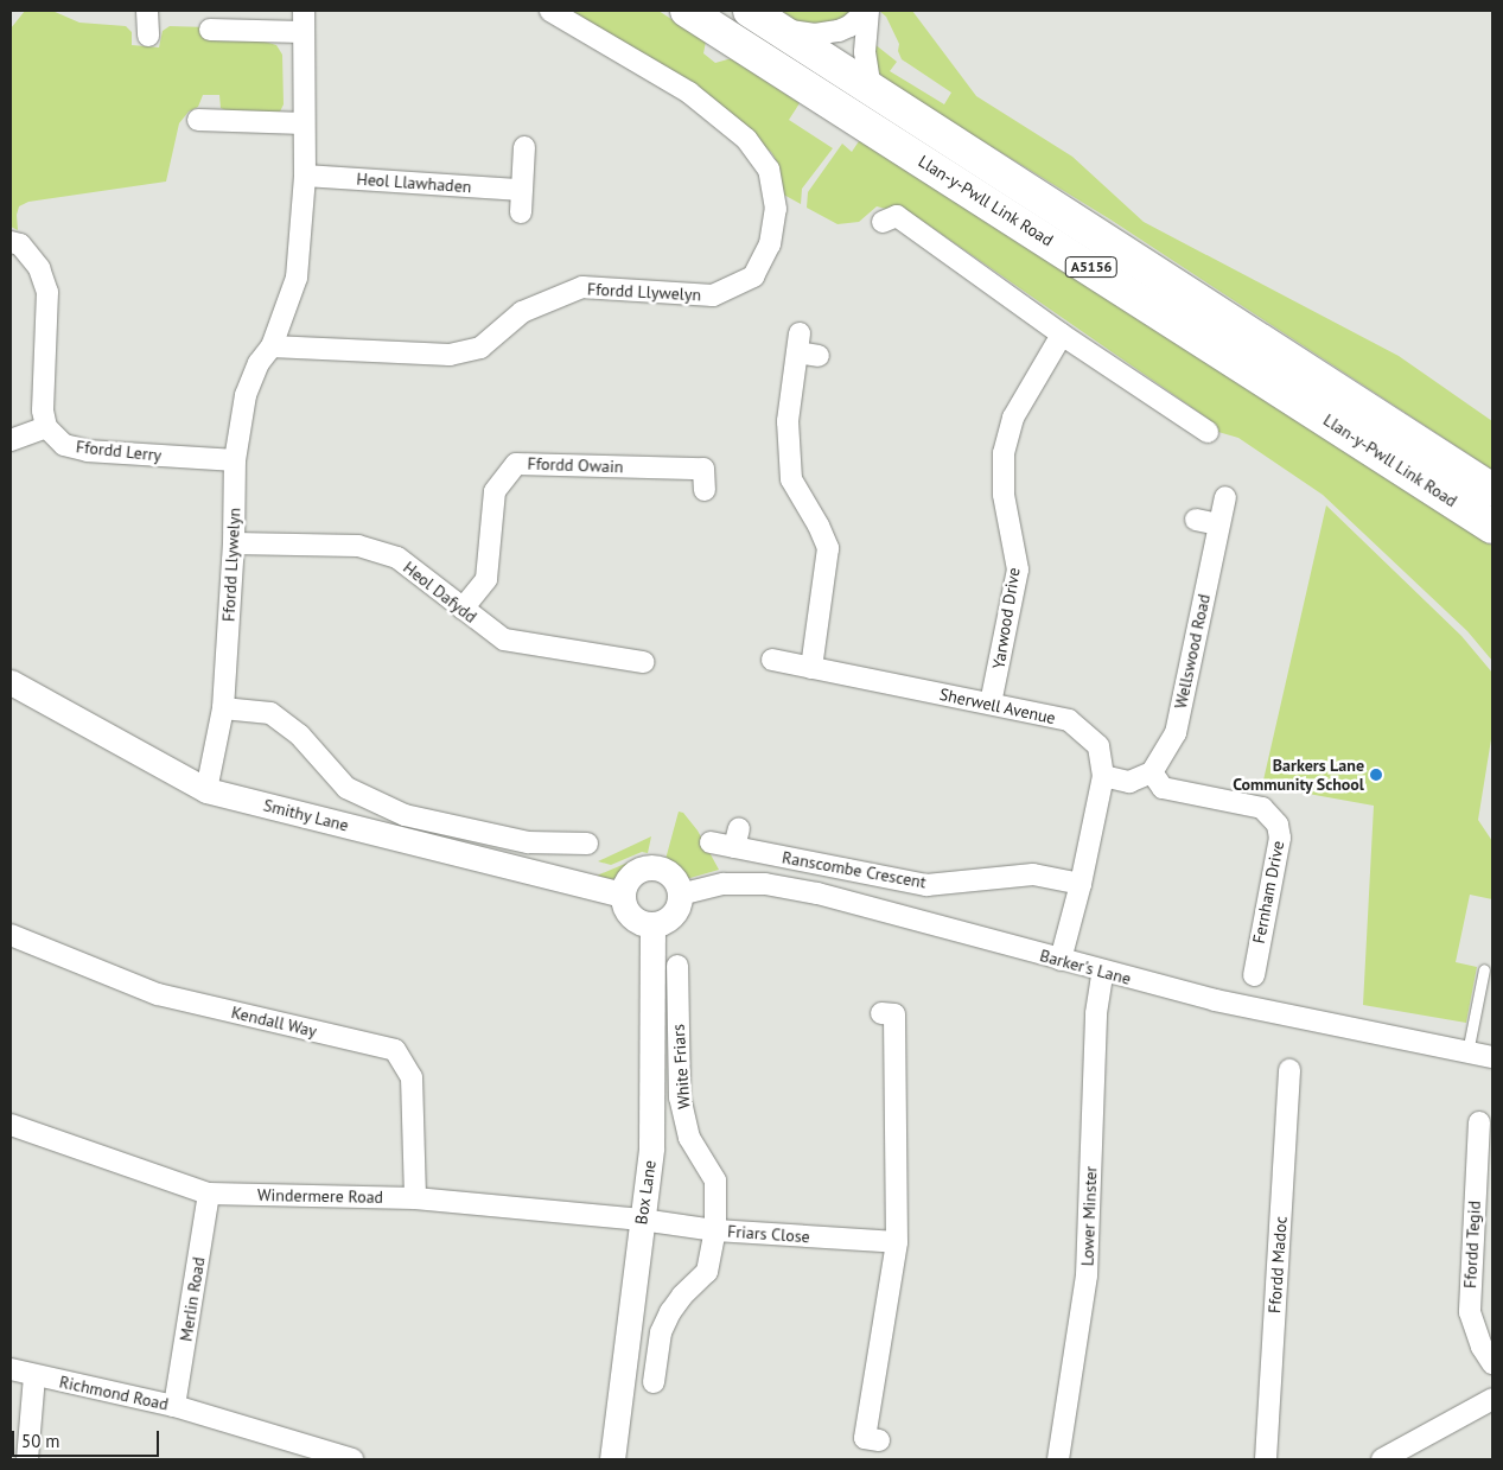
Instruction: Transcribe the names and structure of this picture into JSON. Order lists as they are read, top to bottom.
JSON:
{
  "streets": {
    "highway": ["Llan-y-Pwll Link Road", "A5156"],
    "street": [
      "Heol Llawhaden",
      "Ffordd Llywelyn",
      "Ffordd Lerry",
      "Ffordd Owain",
      "Heol Dafydd",
      "Yarwood Drive",
      "Wellswood Road",
      "Sherwell Avenue",
      "Smithy Lane",
      "Ranscombe Crescent",
      "Fernham Drive",
      "Barker's Lane",
      "Kendall Way",
      "White Friars",
      "Box Lane",
      "Windermere Road",
      "Lower Minster",
      "Friars Close",
      "Ffordd Tegid",
      "Ffordd Madoc",
      "Merlin Road",
      "Richmond Road"
    ]
  },
  "crossings": [
    ["Heol Llawhaden", "Ffordd Llywelyn"],
    ["Ffordd Llywelyn", "Ffordd Lerry"],
    ["Ffordd Llywelyn", "Heol Dafydd"],
    ["Ffordd Llywelyn", "Smithy Lane"],
    ["Ffordd Owain", "Heol Dafydd"],
    ["Yarwood Drive", "Sherwell Avenue"],
    ["Wellswood Road", "Fernham Drive"],
    ["Sherwell Avenue", "Ranscombe Crescent"],
    ["Sherwell Avenue", "Barker's Lane"],
    ["Smithy Lane", "Barker's Lane"],
    ["Smithy Lane", "Box Lane"],
    ["Barker's Lane", "Box Lane"],
    ["Barker's Lane", "Lower Minster"],
    ["Kendall Way", "Windermere Road"],
    ["White Friars", "Friars Close"],
    ["Box Lane", "Windermere Road"],
    ["Box Lane", "Friars Close"],
    ["Windermere Road", "Friars Close"],
    ["Windermere Road", "Merlin Road"],
    ["Merlin Road", "Richmond Road"]
  ],
  "places": ["Barkers Lane Community School"],
  "scale_bar": "50 m"
}
